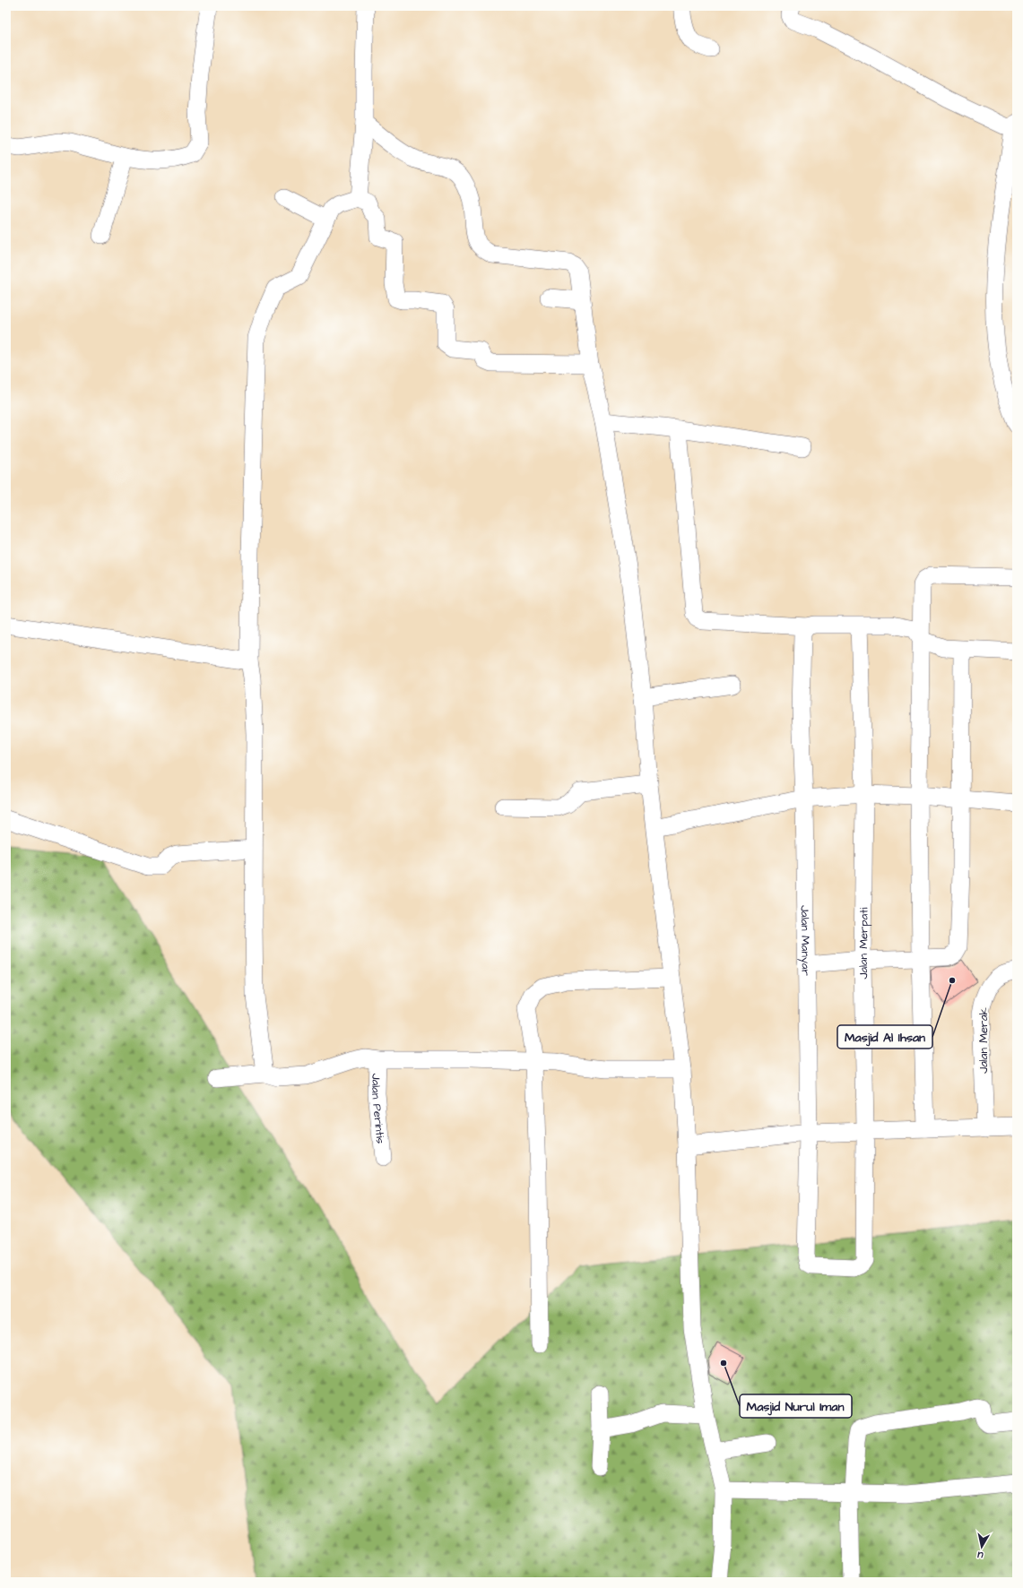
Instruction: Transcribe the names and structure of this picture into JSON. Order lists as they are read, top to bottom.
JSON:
{
  "streets": {
    "street": [
      "Jalan Manyar",
      "Jalan Merpati",
      "Jalan Merak",
      "Jalan Perintis"
    ]
  },
  "crossings": [
    ["Jalan Manyar", "Jalan Merpati"]
  ],
  "places": ["Masjid Al Ihsan", "Masjid Nurul Iman"],
  "north": "bottom"
}
